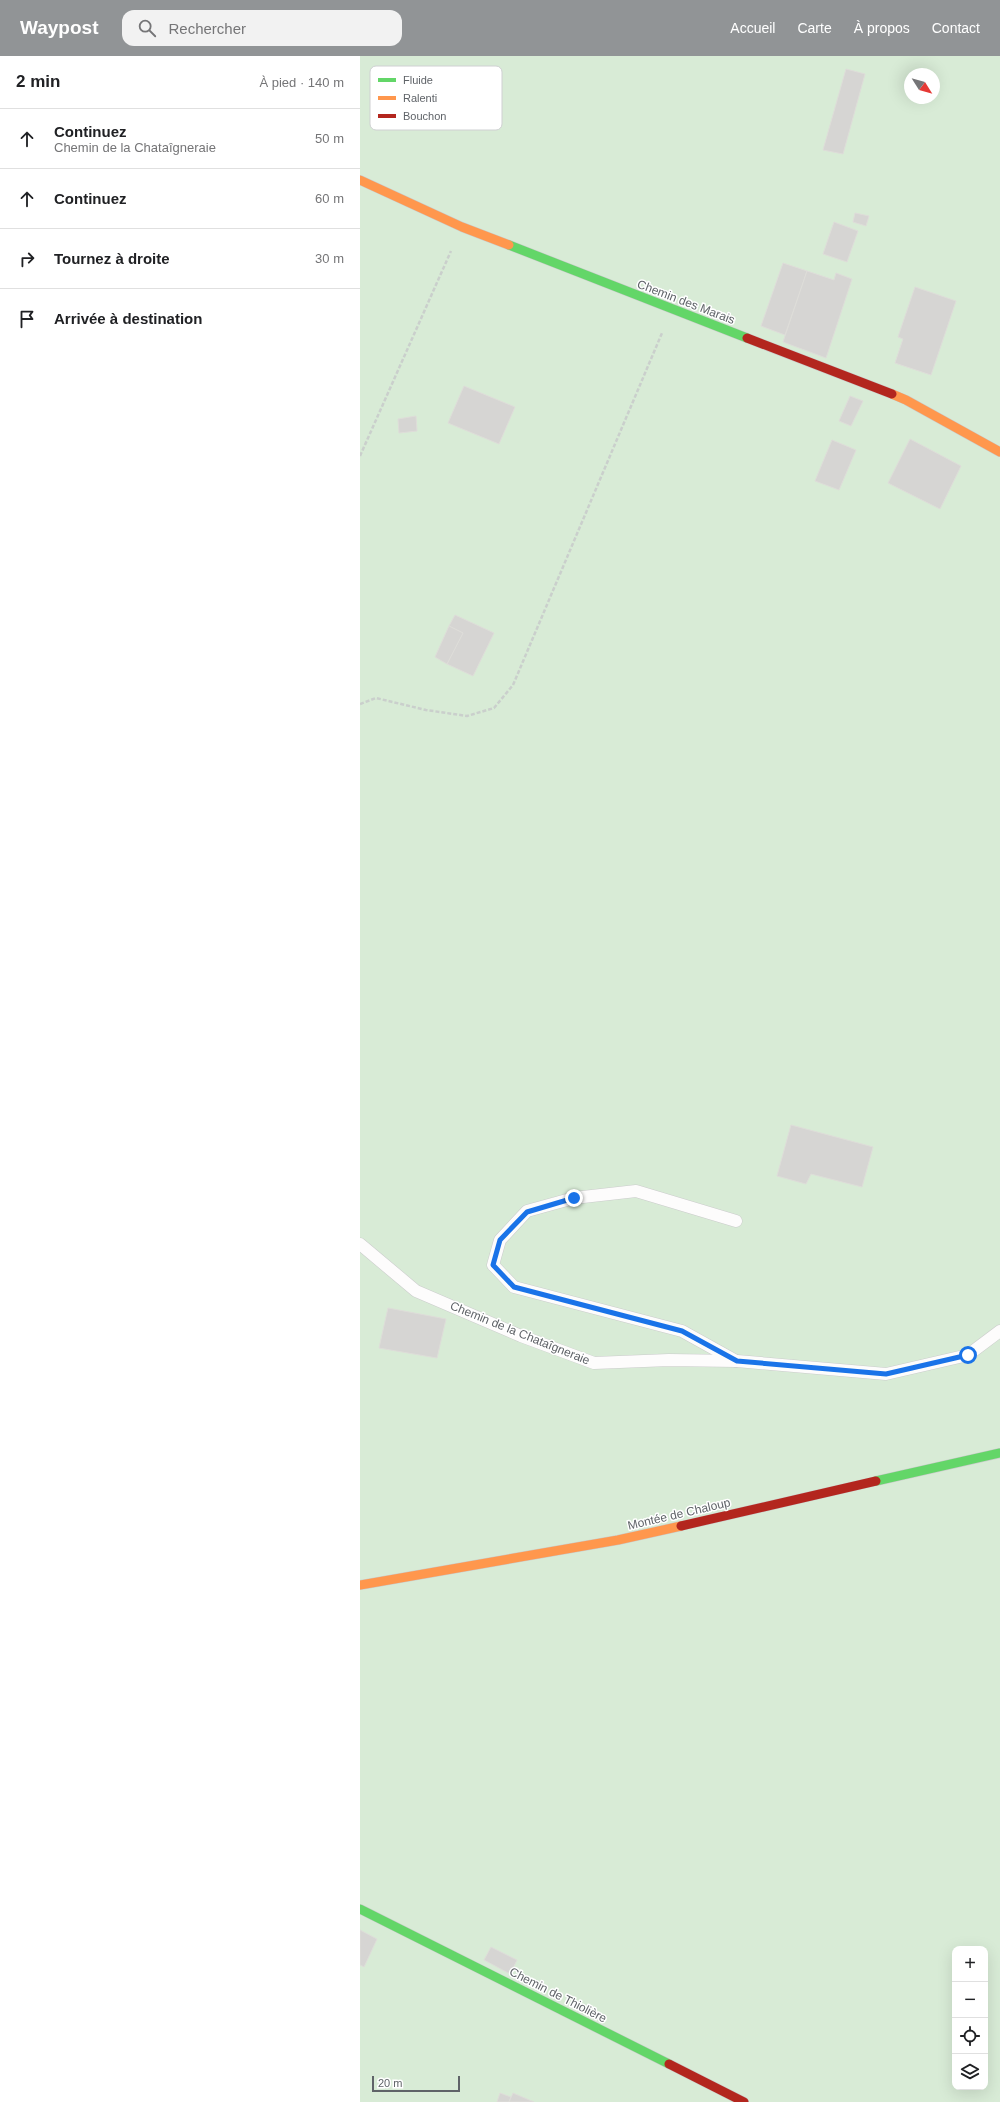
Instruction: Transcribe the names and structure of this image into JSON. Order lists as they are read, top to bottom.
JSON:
{
  "streets": {
    "street": ["Chemin des Marais", "Montée de Chaloup", "Chemin de Thiolière"],
    "lane": ["Chemin de la Chataîgneraie"]
  },
  "legend": ["Fluide", "Ralenti", "Bouchon"],
  "scale_bar": "20 m",
  "north": "bottom right",
  "page": {
    "header": "Waypost",
    "search": "Rechercher",
    "nav": [
      "Accueil",
      "Carte",
      "À propos",
      "Contact"
    ],
    "heading": ["2 min", "À pied · 140 m"],
    "list": [
      ["Continuez", "Chemin de la Chataîgneraie", "50 m"],
      ["Continuez", "60 m"],
      ["Tournez à droite", "30 m"],
      "Arrivée à destination"
    ],
    "map_buttons": ["+", "−"],
    "scale": "20 m"
  }
}
